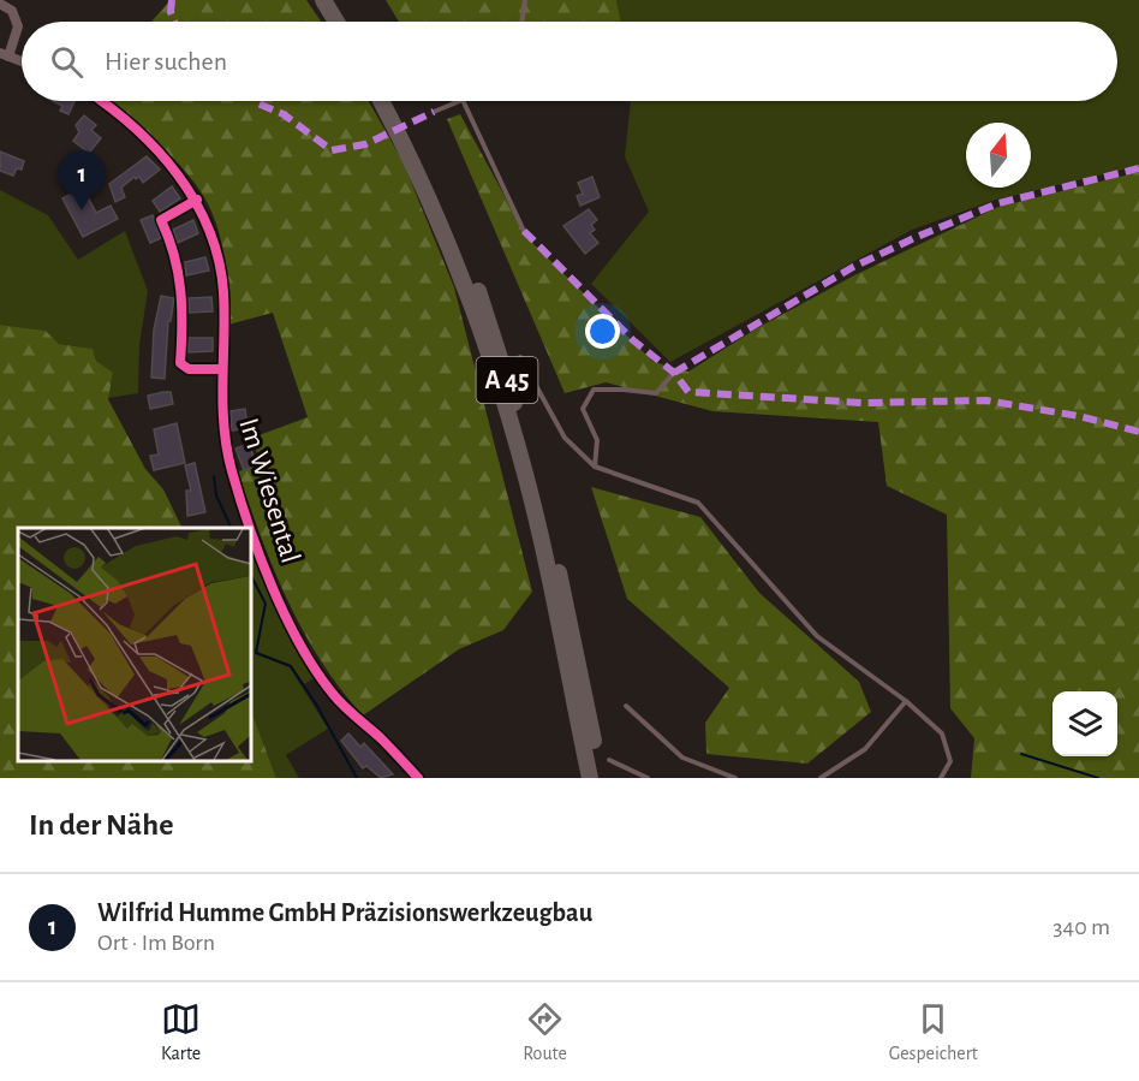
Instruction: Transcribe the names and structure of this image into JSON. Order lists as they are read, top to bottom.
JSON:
{
  "streets": {
    "highway": ["A 45"],
    "street": ["Im Wiesental"]
  },
  "north": "top",
  "page": {
    "search": "Hier suchen",
    "pins": "1",
    "heading": "In der Nähe",
    "list": [
      {
        "mark": "1",
        "name": "Wilfrid Humme GmbH Präzisionswerkzeugbau",
        "note": "Ort · Im Born",
        "value": "340 m"
      }
    ],
    "nav": ["Karte", "Route", "Gespeichert"]
  }
}
